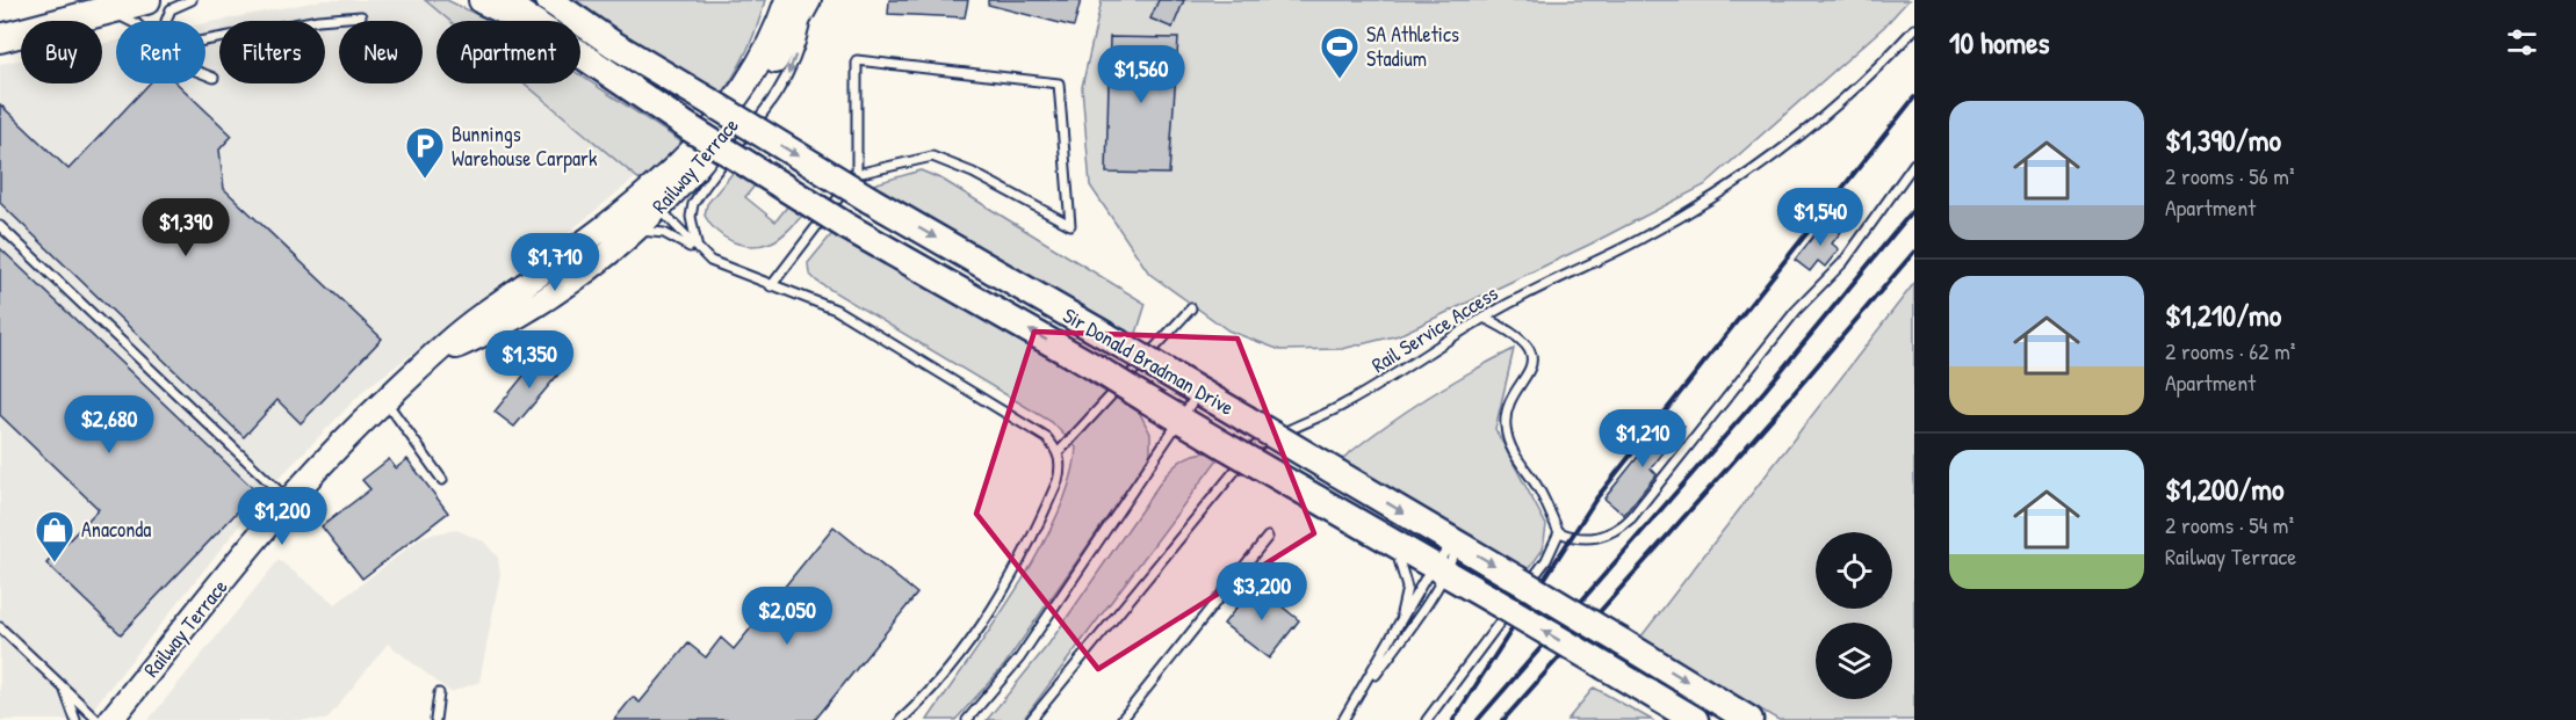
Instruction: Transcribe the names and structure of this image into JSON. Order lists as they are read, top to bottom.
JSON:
{
  "streets": {
    "main road": ["Railway Terrace", "Sir Donald Bradman Drive"],
    "lane": ["Rail Service Access"]
  },
  "places": {
    "sports": ["SA Athletics Stadium"],
    "parking": ["Bunnings Warehouse Carpark"],
    "shop": ["Anaconda"]
  },
  "page": {
    "heading": "10 homes",
    "chip": [
      "Buy",
      "Rent",
      "Filters",
      "New",
      "Apartment"
    ],
    "price": [
      "$1,560",
      "$1,540",
      "$1,390",
      "$1,710",
      "$1,350",
      "$2,680",
      "$1,210",
      "$1,200",
      "$3,200",
      "$2,050"
    ],
    "list": [
      {
        "name": "$1,390/mo",
        "note": "2 rooms · 56 m² · Apartment"
      },
      {
        "name": "$1,210/mo",
        "note": "2 rooms · 62 m² · Apartment"
      },
      {
        "name": "$1,200/mo",
        "note": "2 rooms · 54 m² · Railway Terrace"
      }
    ]
  }
}
